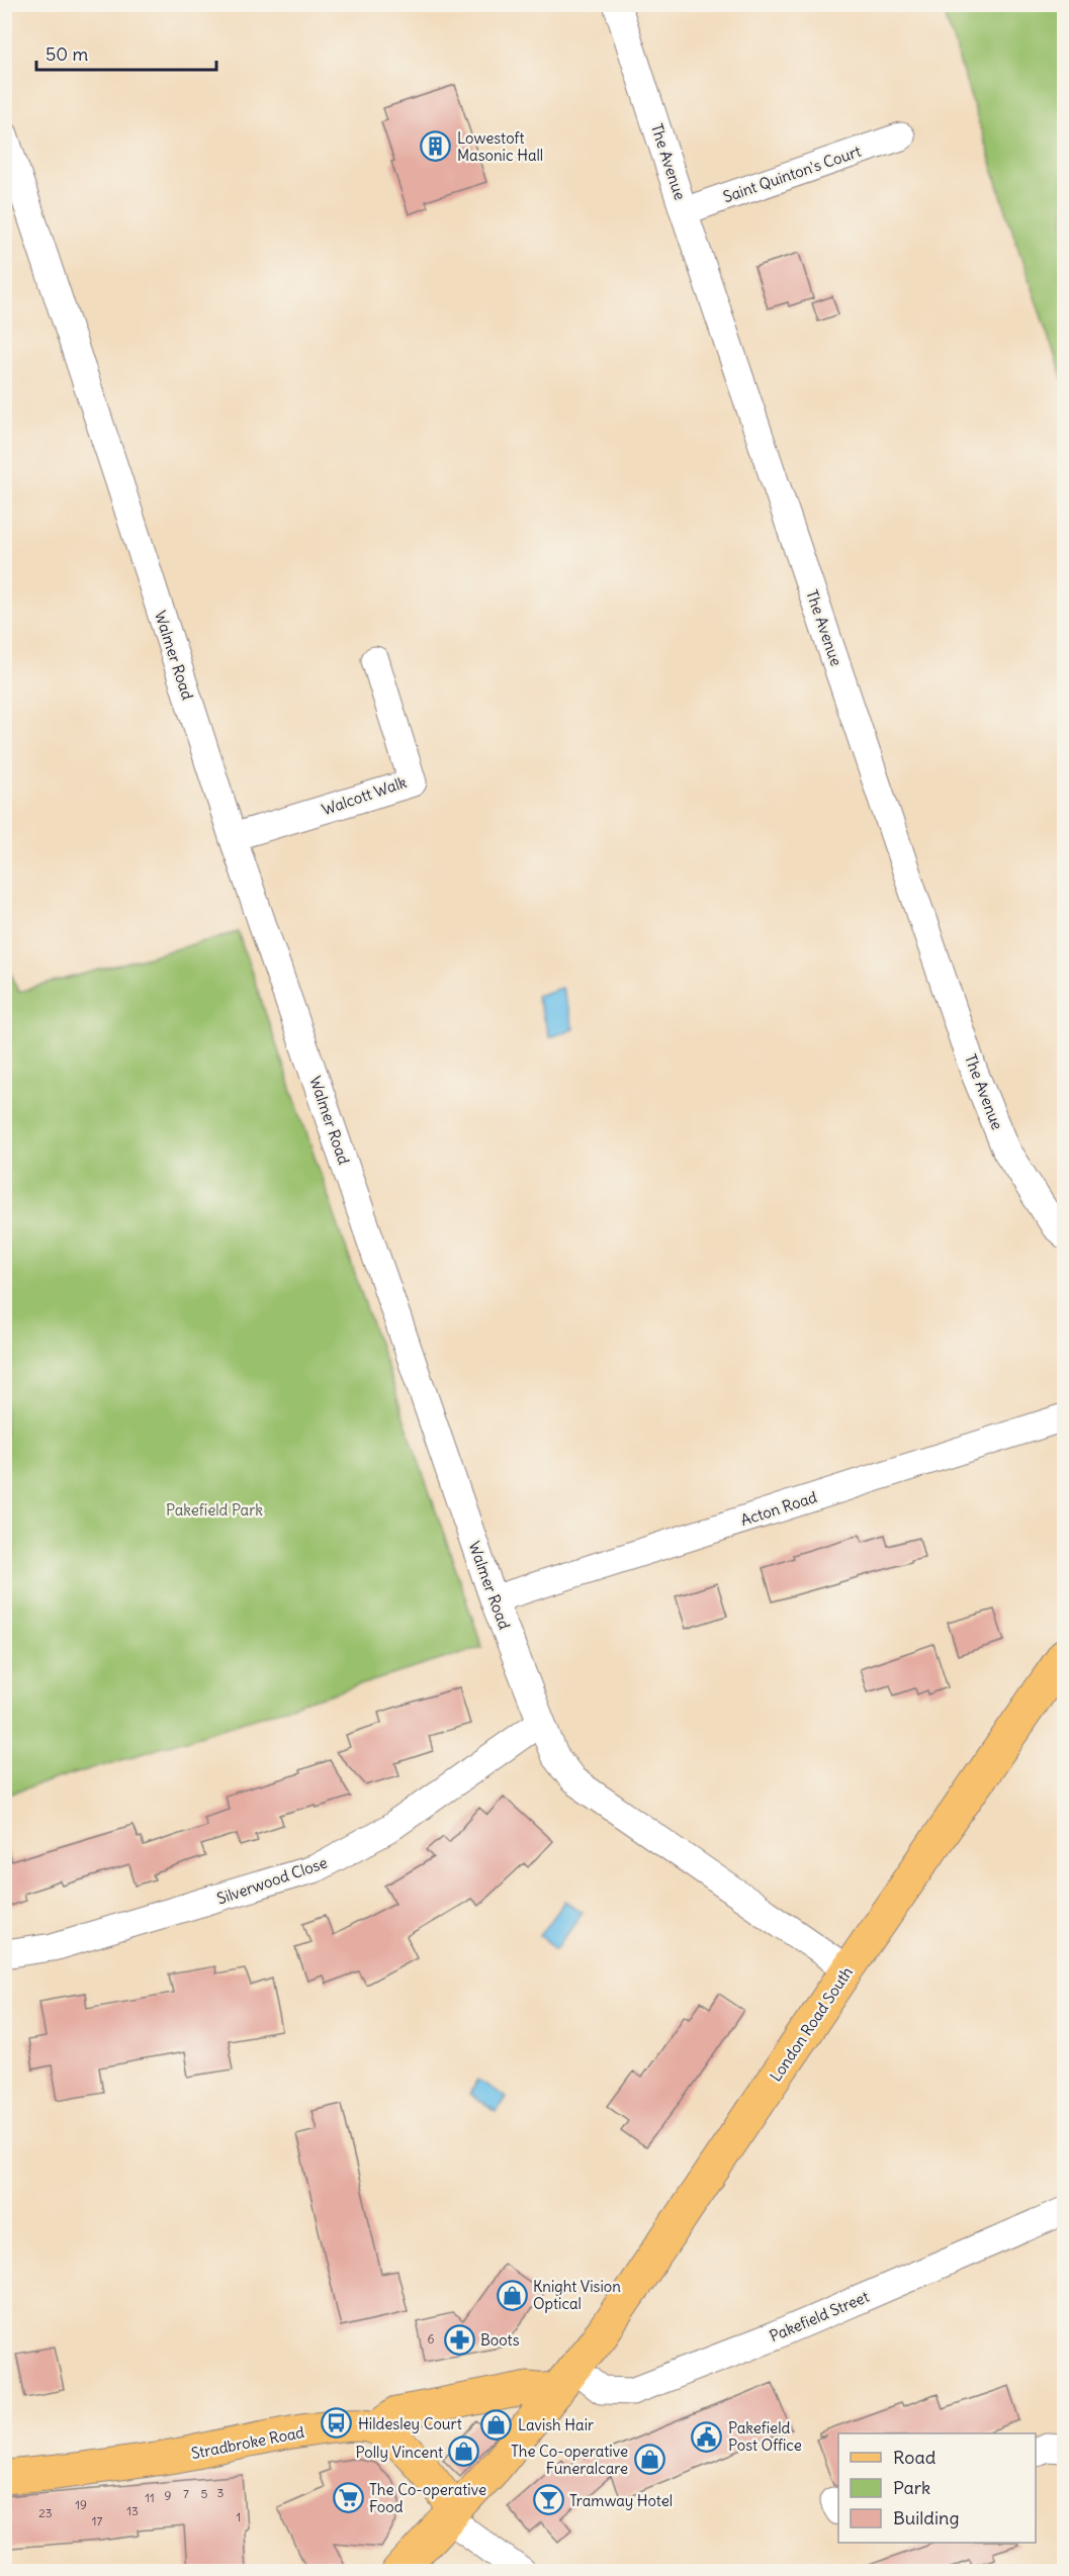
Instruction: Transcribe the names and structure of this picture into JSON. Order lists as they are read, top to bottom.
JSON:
{
  "streets": {
    "main road": ["London Road South", "Stradbroke Road"],
    "street": [
      "The Avenue",
      "Saint Quinton's Court",
      "Walmer Road",
      "Walcott Walk",
      "Acton Road",
      "Silverwood Close",
      "Pakefield Street"
    ]
  },
  "crossings": [
    ["The Avenue", "Saint Quinton's Court"],
    ["Walmer Road", "Walcott Walk"],
    ["Walmer Road", "Acton Road"],
    ["Walmer Road", "Silverwood Close"],
    ["Walmer Road", "London Road South"],
    ["London Road South", "Pakefield Street"]
  ],
  "parks": ["Pakefield Park"],
  "places": {
    "building": ["Lowestoft Masonic Hall"],
    "shop": [
      "Knight Vision Optical",
      "Lavish Hair",
      "Polly Vincent",
      "The Co-operative Funeralcare"
    ],
    "pharmacy": ["Boots"],
    "bus stop": ["Hildesley Court"],
    "public building": ["Pakefield Post Office"],
    "supermarket": ["The Co-operative Food"],
    "bar": ["Tramway Hotel"]
  },
  "house_numbers": [
    "6",
    "3",
    "7",
    "5",
    "9",
    "11",
    "19",
    "13",
    "23",
    "1",
    "17"
  ],
  "legend": ["Road", "Park", "Building"],
  "scale_bar": "50 m"
}
